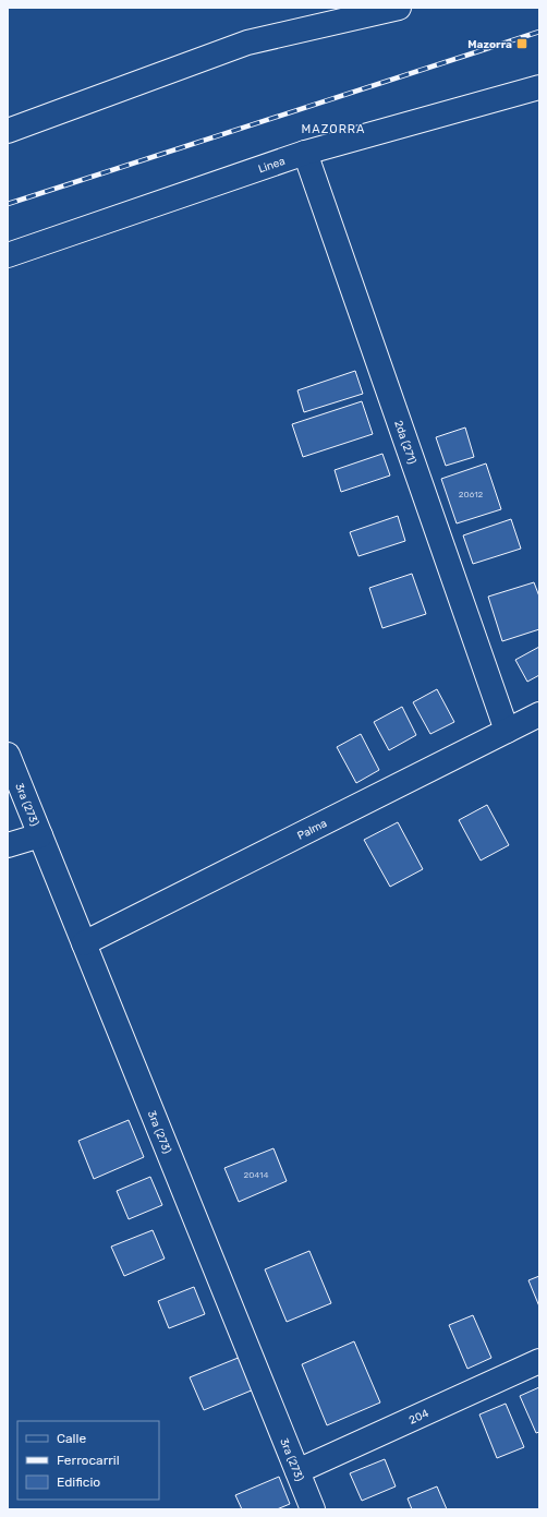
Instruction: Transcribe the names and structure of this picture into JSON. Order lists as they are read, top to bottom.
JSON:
{
  "streets": {
    "street": [
      "Linea",
      "2da (271)",
      "3ra (273)",
      "Palma",
      "204"
    ]
  },
  "crossings": [
    ["Linea", "2da (271)"],
    ["2da (271)", "Palma"],
    ["3ra (273)", "Palma"],
    ["3ra (273)", "204"]
  ],
  "districts": ["MAZORRA"],
  "places": {
    "transit": ["Mazorra"]
  },
  "house_numbers": ["20612", "20414"],
  "legend": ["Calle", "Ferrocarril", "Edificio"]
}
